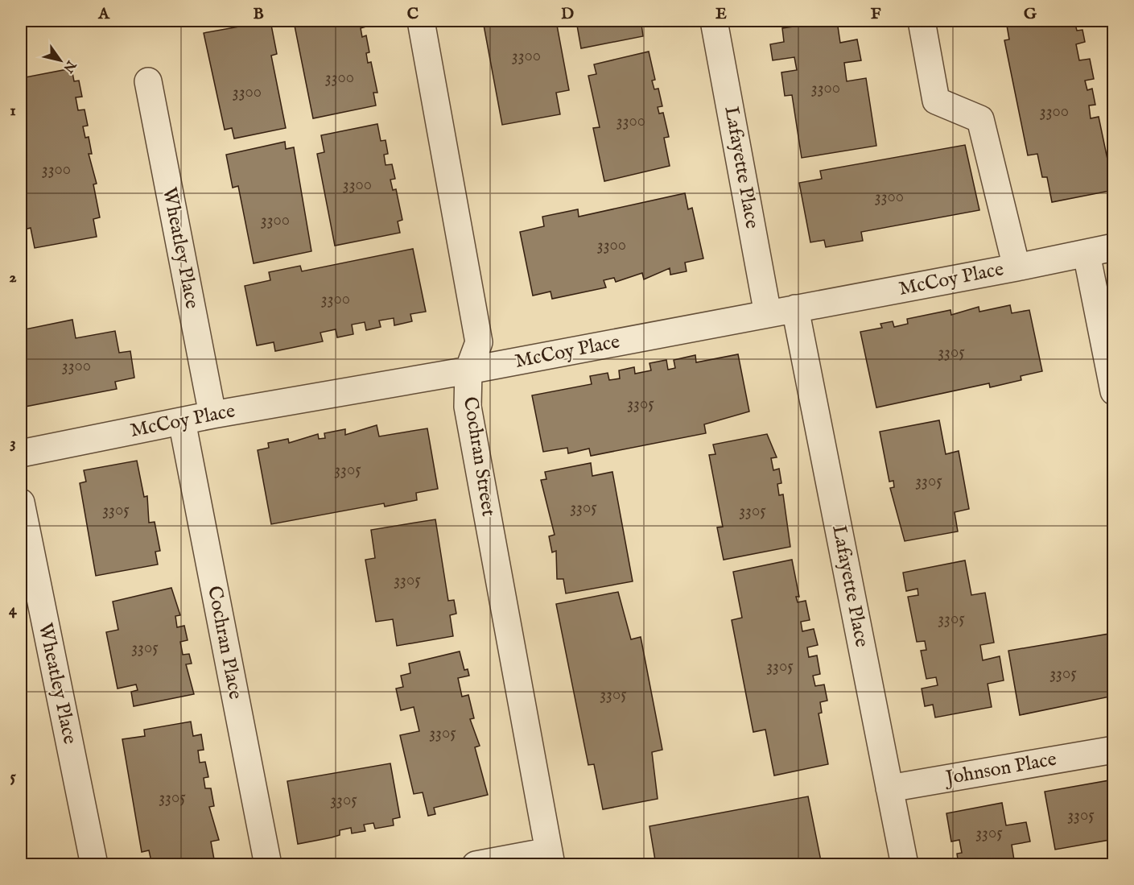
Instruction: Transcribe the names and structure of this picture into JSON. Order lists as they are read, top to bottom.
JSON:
{
  "streets": {
    "street": [
      "Lafayette Place",
      "Wheatley Place",
      "McCoy Place",
      "Cochran Street",
      "Cochran Place",
      "Johnson Place"
    ]
  },
  "crossings": [
    ["Lafayette Place", "McCoy Place"],
    ["Lafayette Place", "Johnson Place"],
    ["Wheatley Place", "McCoy Place"],
    ["McCoy Place", "Cochran Street"],
    ["McCoy Place", "Cochran Place"]
  ],
  "house_numbers": [
    "3300",
    "3300",
    "3300",
    "3300",
    "3300",
    "3300",
    "3300",
    "3300",
    "3300",
    "3300",
    "3300",
    "3300",
    "3305",
    "3300",
    "3305",
    "3305",
    "3305",
    "3305",
    "3305",
    "3305",
    "3305",
    "3305",
    "3305",
    "3305",
    "3305",
    "3305",
    "3305",
    "3305",
    "3305",
    "3305",
    "3305"
  ],
  "north": "bottom right",
  "grid": {
    "columns": [
      "A",
      "B",
      "C",
      "D",
      "E",
      "F",
      "G"
    ],
    "rows": [
      "1",
      "2",
      "3",
      "4",
      "5"
    ]
  }
}
